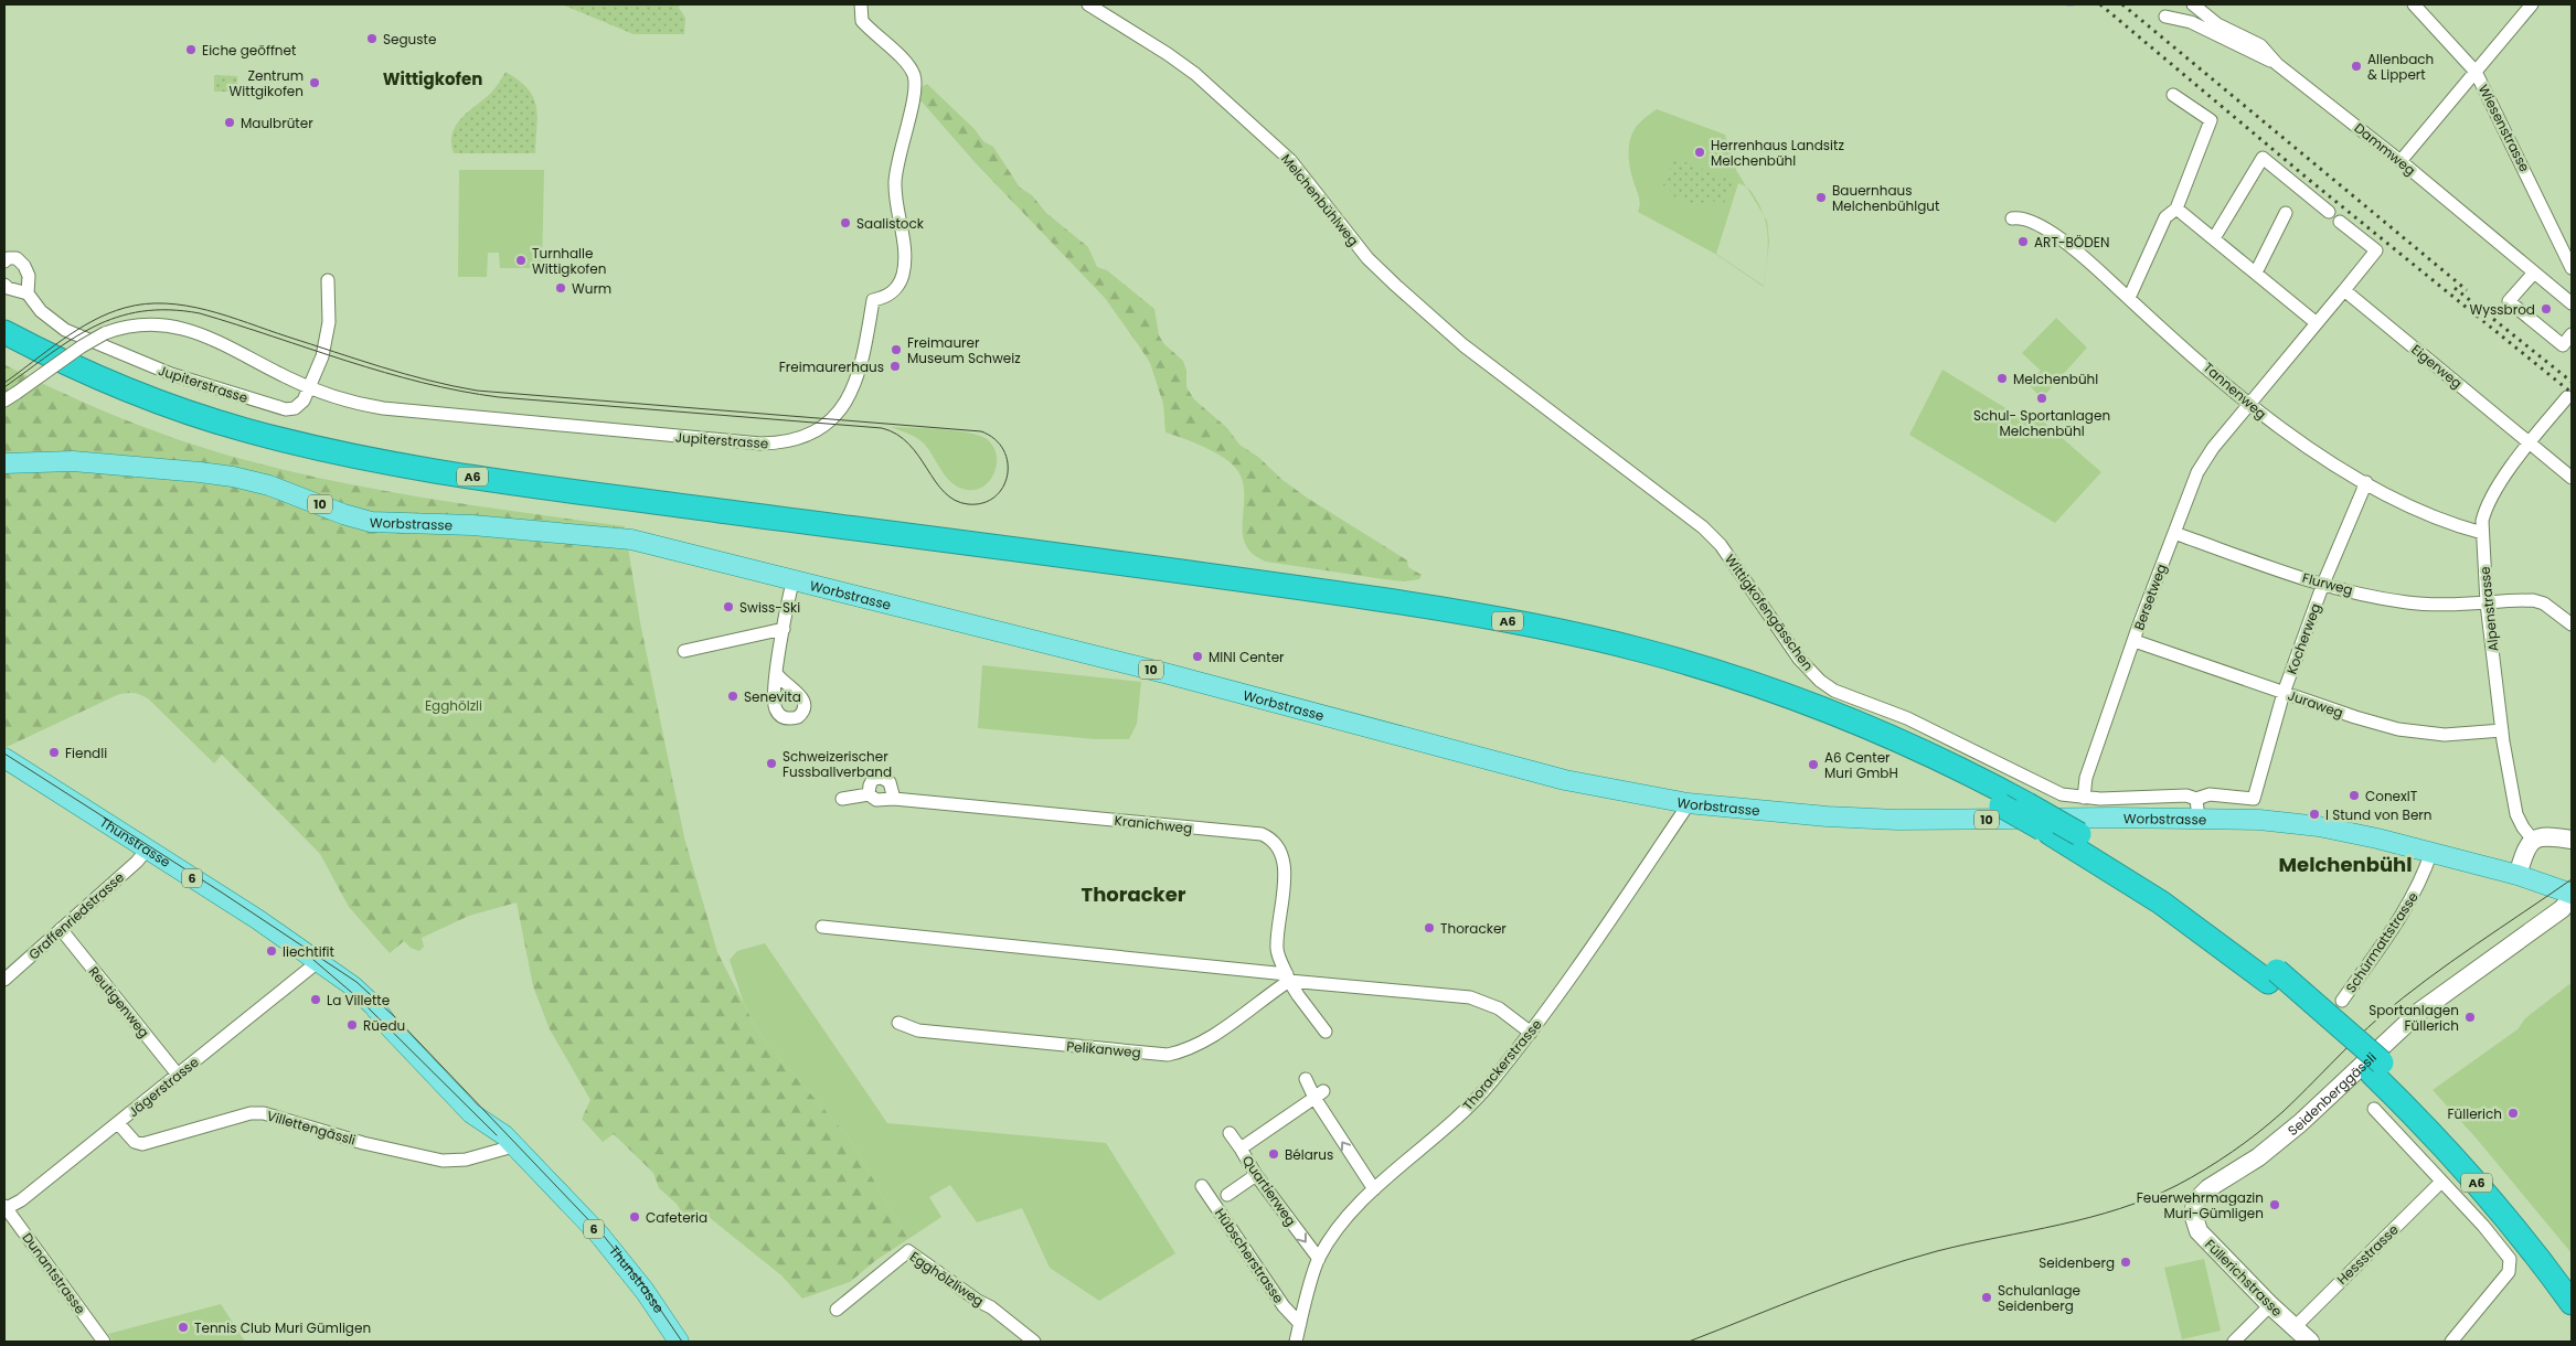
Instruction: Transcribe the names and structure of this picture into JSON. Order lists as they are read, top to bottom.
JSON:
{
  "streets": {
    "highway": ["A6"],
    "main road": [
      "10",
      "Worbstrasse",
      "Thunstrasse",
      "6"
    ],
    "street": [
      "Wiesenstrasse",
      "Dammweg",
      "Melchenbühlweg",
      "Eigerweg",
      "Jupiterstrasse",
      "Tannenweg",
      "Flurweg",
      "Bersetweg",
      "Alpenstrasse",
      "Wittigkofengässchen",
      "Kocherweg",
      "Juraweg",
      "Kranichweg",
      "Graffenriedstrasse",
      "Schürmattstrasse",
      "Reutigenweg",
      "Pelikanweg",
      "Thorackerstrasse",
      "Jägerstrasse",
      "Seidenberggässli",
      "Villettengässli",
      "Quartierweg",
      "Hessstrasse",
      "Hübscherstrasse",
      "Dunantstrasse",
      "Füllerichstrasse",
      "Egghölzliweg"
    ]
  },
  "crossings": [
    ["Melchenbühlweg", "Wittigkofengässchen"],
    ["Eigerweg", "Alpenstrasse"],
    ["Tannenweg", "Bersetweg"],
    ["Tannenweg", "Alpenstrasse"],
    ["Tannenweg", "Kocherweg"],
    ["Worbstrasse", "Kocherweg"],
    ["Worbstrasse", "Schürmattstrasse"],
    ["Worbstrasse", "Thorackerstrasse"],
    ["Flurweg", "Bersetweg"],
    ["Flurweg", "Alpenstrasse"],
    ["Flurweg", "Kocherweg"],
    ["Bersetweg", "Wittigkofengässchen"],
    ["Bersetweg", "Juraweg"],
    ["Alpenstrasse", "Juraweg"],
    ["Kocherweg", "Juraweg"],
    ["Kranichweg", "Pelikanweg"],
    ["Thunstrasse", "Graffenriedstrasse"],
    ["Thunstrasse", "Jägerstrasse"],
    ["Thunstrasse", "Villettengässli"],
    ["Graffenriedstrasse", "Reutigenweg"],
    ["Reutigenweg", "Jägerstrasse"],
    ["Thorackerstrasse", "Quartierweg"],
    ["Thorackerstrasse", "Hübscherstrasse"],
    ["Jägerstrasse", "Villettengässli"],
    ["Jägerstrasse", "Dunantstrasse"],
    ["Seidenberggässli", "Füllerichstrasse"],
    ["Hessstrasse", "Füllerichstrasse"]
  ],
  "districts": ["Wittigkofen", "Melchenbühl", "Thoracker"],
  "parks": ["Egghölzli"],
  "places": [
    "Seguste",
    "Eiche geöffnet",
    "Allenbach & Lippert",
    "Zentrum Wittgikofen",
    "Maulbrüter",
    "Herrenhaus Landsitz Melchenbühl",
    "Bauernhaus Melchenbühlgut",
    "Saalistock",
    "ART-BÖDEN",
    "Turnhalle Wittigkofen",
    "Wurm",
    "Wyssbrod",
    "Freimaurer Museum Schweiz",
    "Freimaurerhaus",
    "Melchenbühl",
    "Schul- Sportanlagen Melchenbühl",
    "Swiss-Ski",
    "MINI Center",
    "Senevita",
    "Fiendli",
    "Schweizerischer Fussballverband",
    "A6 Center Muri GmbH",
    "ConexIT",
    "I Stund von Bern",
    "Thoracker",
    "liechtifit",
    "La Villette",
    "Sportanlagen Füllerich",
    "Rüedu",
    "Füllerich",
    "Bélarus",
    "Feuerwehrmagazin Muri-Gümligen",
    "Cafeteria",
    "Seidenberg",
    "Schulanlage Seidenberg",
    "Tennis Club Muri Gümligen"
  ]
}
